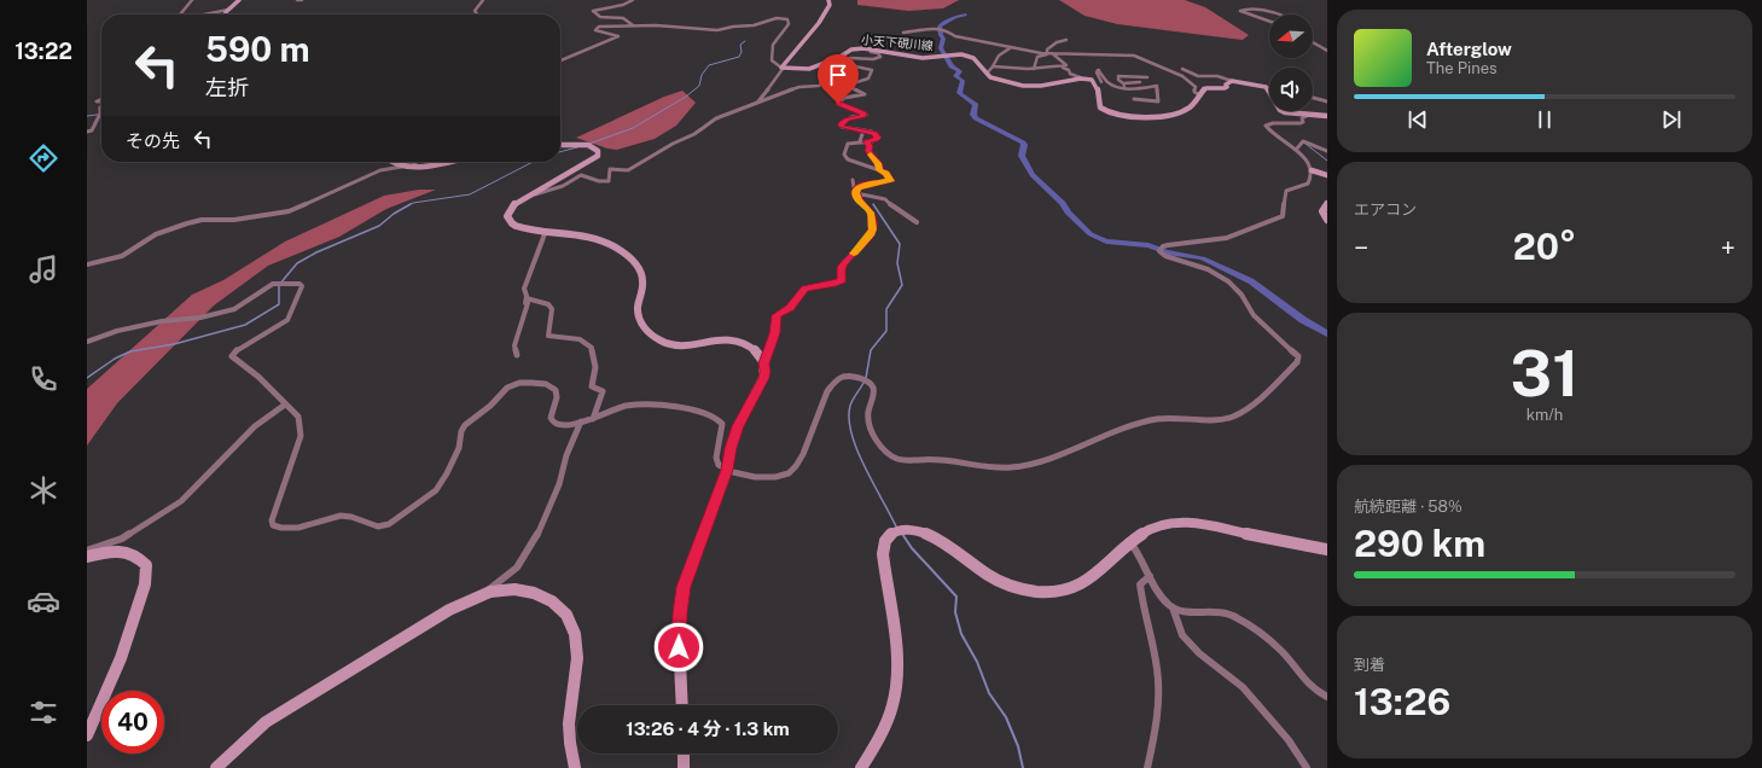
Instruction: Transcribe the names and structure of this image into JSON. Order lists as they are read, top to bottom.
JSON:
{
  "streets": {
    "street": ["小天下硯川線"]
  },
  "north": "left",
  "page": {
    "tabs": "13:22",
    "turn": ["590 m", "左折"],
    "song": ["Afterglow", "The Pines"],
    "then": "その先",
    "tile": [
      "エアコン",
      ["31", "km/h"],
      ["航続距離 · 58%", "290 km"],
      ["到着", "13:26"]
    ],
    "heat": ["−", "20°", "+"],
    "limit": "40",
    "trip": "13:26 · 4 分 · 1.3 km"
  }
}
